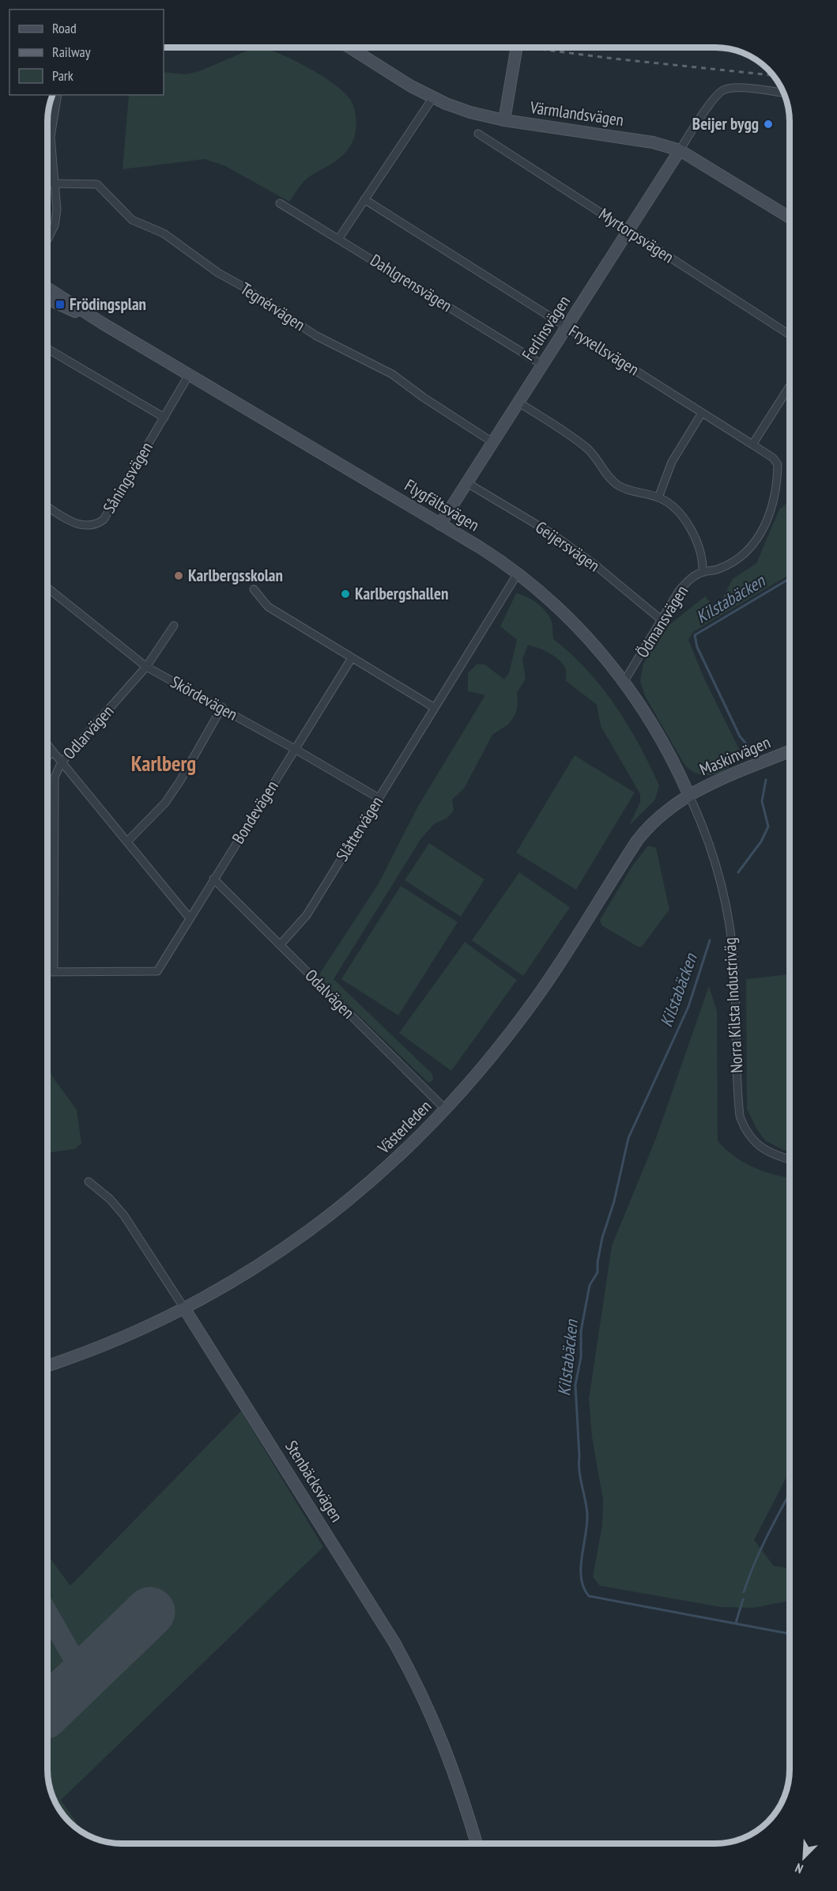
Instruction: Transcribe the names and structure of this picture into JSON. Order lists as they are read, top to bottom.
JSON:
{
  "streets": {
    "street": [
      "Värmlandsvägen",
      "Myrtorpsvägen",
      "Dahlgrensvägen",
      "Tegnérvägen",
      "Ferlinsvägen",
      "Fryxellsvägen",
      "Såningsvägen",
      "Flygfältsvägen",
      "Geijersvägen",
      "Ödmansvägen",
      "Skördevägen",
      "Odlarvägen",
      "Maskinvägen",
      "Bondevägen",
      "Slåttervägen",
      "Odalvägen",
      "Norra Kilsta Industriväg",
      "Västerleden",
      "Stenbäcksvägen"
    ]
  },
  "crossings": [
    ["Värmlandsvägen", "Ferlinsvägen"],
    ["Myrtorpsvägen", "Ferlinsvägen"],
    ["Dahlgrensvägen", "Ferlinsvägen"],
    ["Tegnérvägen", "Ferlinsvägen"],
    ["Ferlinsvägen", "Fryxellsvägen"],
    ["Ferlinsvägen", "Flygfältsvägen"],
    ["Ferlinsvägen", "Geijersvägen"],
    ["Fryxellsvägen", "Ödmansvägen"],
    ["Såningsvägen", "Flygfältsvägen"],
    ["Flygfältsvägen", "Ödmansvägen"],
    ["Flygfältsvägen", "Maskinvägen"],
    ["Flygfältsvägen", "Slåttervägen"],
    ["Flygfältsvägen", "Norra Kilsta Industriväg"],
    ["Flygfältsvägen", "Västerleden"],
    ["Geijersvägen", "Ödmansvägen"],
    ["Skördevägen", "Odlarvägen"],
    ["Skördevägen", "Bondevägen"],
    ["Skördevägen", "Slåttervägen"],
    ["Odlarvägen", "Bondevägen"],
    ["Maskinvägen", "Norra Kilsta Industriväg"],
    ["Maskinvägen", "Västerleden"],
    ["Bondevägen", "Odalvägen"],
    ["Slåttervägen", "Odalvägen"],
    ["Odalvägen", "Västerleden"],
    ["Norra Kilsta Industriväg", "Västerleden"],
    ["Västerleden", "Stenbäcksvägen"]
  ],
  "districts": ["Karlberg"],
  "water": ["Kilstabäcken"],
  "places": {
    "other": ["Beijer bygg", "Karlbergsskolan", "Karlbergshallen"],
    "transit": ["Frödingsplan"]
  },
  "legend": ["Road", "Railway", "Park"],
  "north": "bottom left"
}
